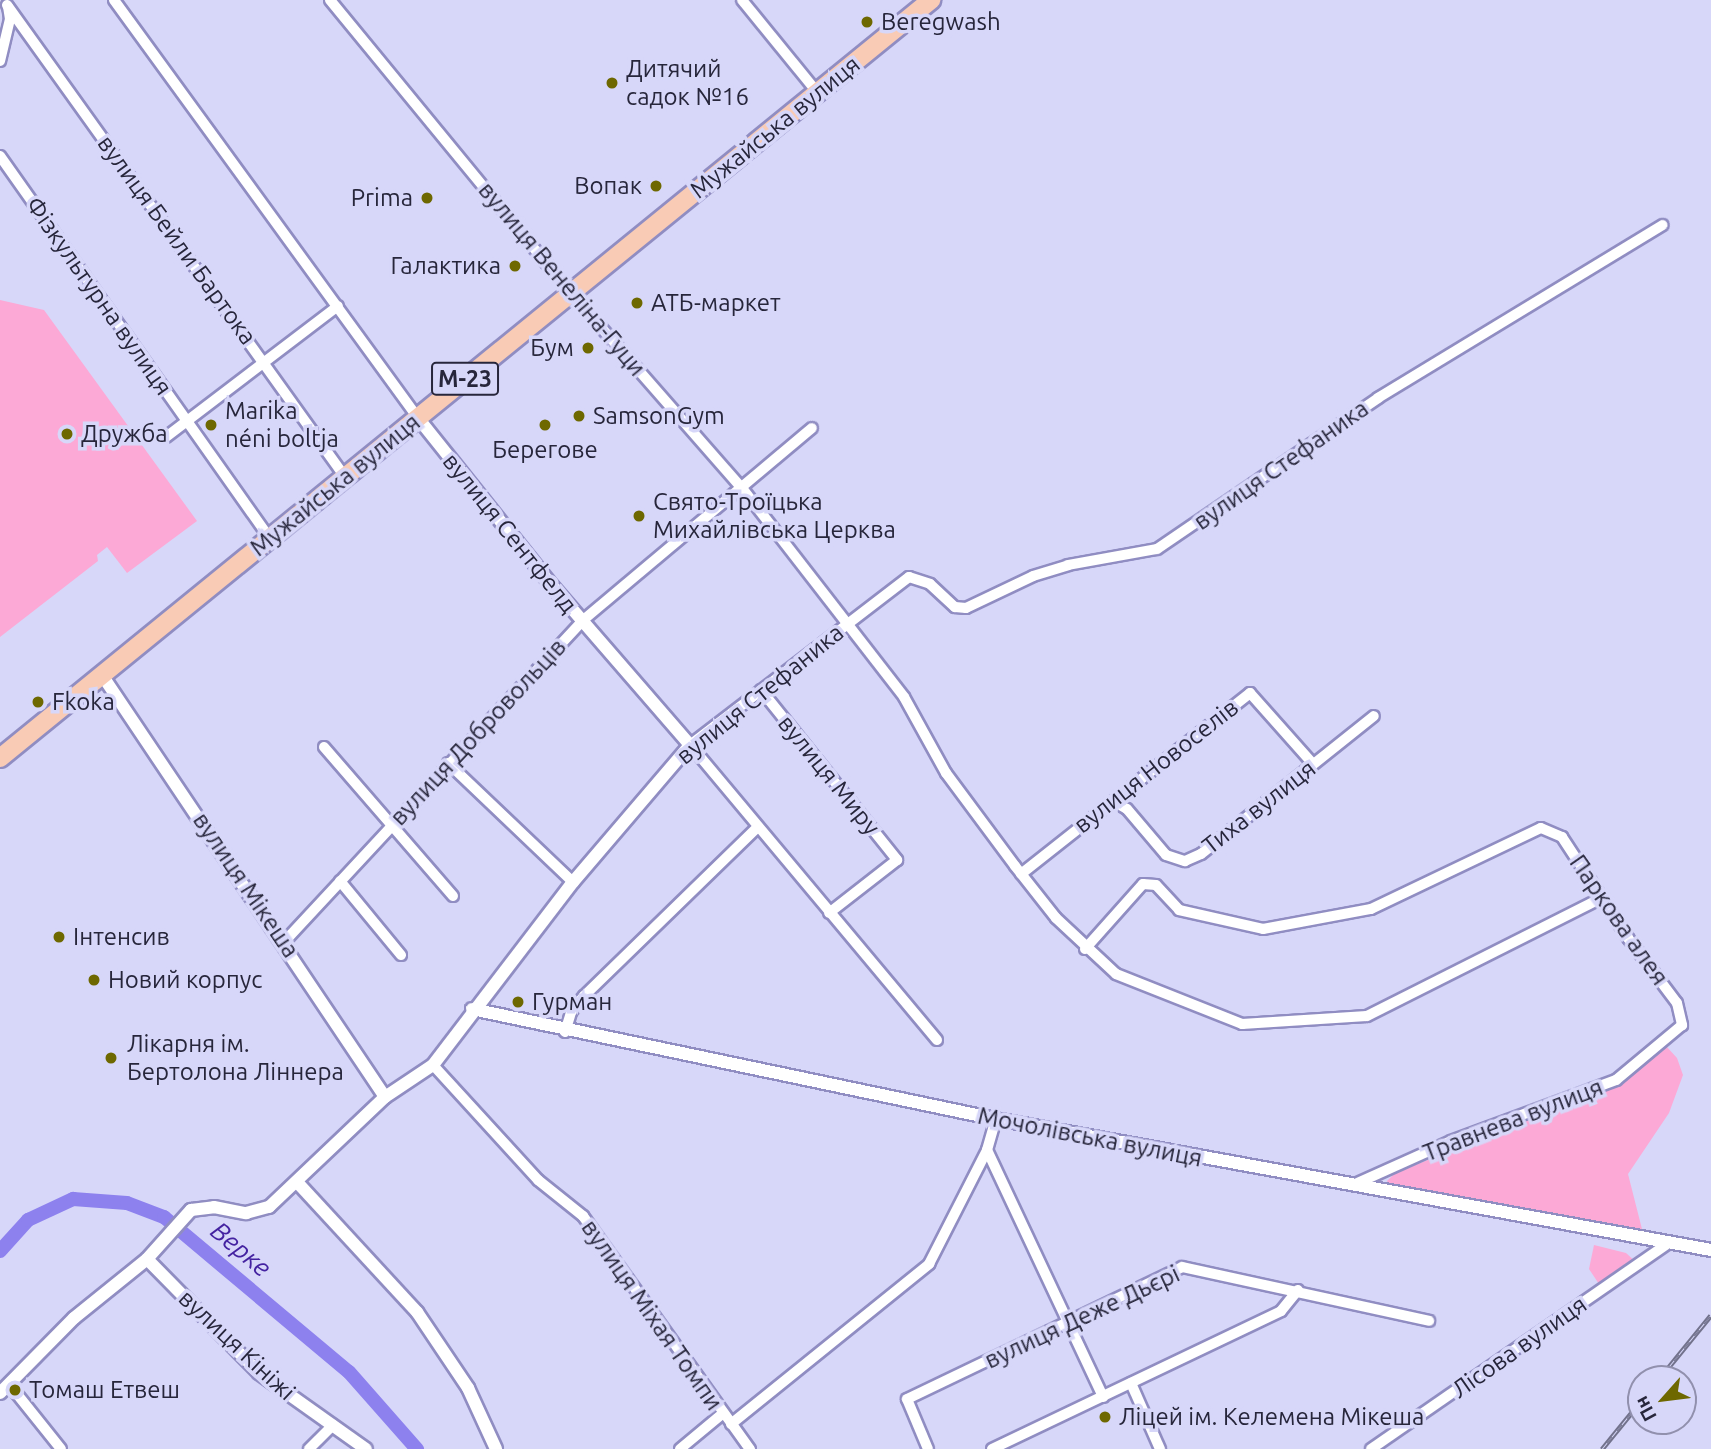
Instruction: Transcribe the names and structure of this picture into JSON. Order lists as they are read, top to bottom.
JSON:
{
  "streets": {
    "highway": ["Мужайська вулиця", "М-23"],
    "main road": [
      "вулиця Стефаника",
      "вулиця Сентфелд",
      "вулиця Мікеша",
      "Мочолівська вулиця",
      "вулиця Кініжі"
    ],
    "street": [
      "вулиця Бейли Бартока",
      "вулиця Венеліна-Гуци",
      "Фізкультурна вулиця",
      "вулиця Добровольців",
      "вулиця Новоселів",
      "вулиця Миру",
      "Тиха вулиця",
      "Паркова алея",
      "Травнева вулиця",
      "вулиця Міхая Томпи",
      "вулиця Деже Дьєрі",
      "Лісова вулиця"
    ]
  },
  "crossings": [
    ["Мужайська вулиця", "вулиця Бейли Бартока"],
    ["Мужайська вулиця", "вулиця Венеліна-Гуци"],
    ["Мужайська вулиця", "Фізкультурна вулиця"],
    ["Мужайська вулиця", "вулиця Сентфелд"],
    ["Мужайська вулиця", "вулиця Мікеша"],
    ["вулиця Венеліна-Гуци", "вулиця Стефаника"],
    ["вулиця Венеліна-Гуци", "вулиця Добровольців"],
    ["вулиця Венеліна-Гуци", "вулиця Новоселів"],
    ["вулиця Венеліна-Гуци", "Паркова алея"],
    ["вулиця Стефаника", "вулиця Сентфелд"],
    ["вулиця Стефаника", "вулиця Миру"],
    ["вулиця Стефаника", "вулиця Мікеша"],
    ["вулиця Стефаника", "Мочолівська вулиця"],
    ["вулиця Стефаника", "вулиця Міхая Томпи"],
    ["вулиця Стефаника", "вулиця Кініжі"],
    ["вулиця Сентфелд", "вулиця Добровольців"],
    ["вулиця Сентфелд", "вулиця Миру"],
    ["вулиця Добровольців", "вулиця Мікеша"],
    ["вулиця Новоселів", "Тиха вулиця"],
    ["Паркова алея", "Травнева вулиця"],
    ["Травнева вулиця", "Мочолівська вулиця"],
    ["Мочолівська вулиця", "Лісова вулиця"]
  ],
  "water": ["Верке"],
  "places": [
    "Beregwash",
    "Дитячий садок №16",
    "Вопак",
    "Prima",
    "Галактика",
    "АТБ-маркет",
    "Бум",
    "SamsonGym",
    "Marika néni boltja",
    "Берегове",
    "Дружба",
    "Свято-Троїцька Михайлівська Церква",
    "Fkoka",
    "Інтенсив",
    "Новий корпус",
    "Гурман",
    "Лікарня ім. Бертолона Ліннера",
    "Томаш Етвеш",
    "Ліцей ім. Келемена Мікеша"
  ],
  "north": "bottom left"
}
